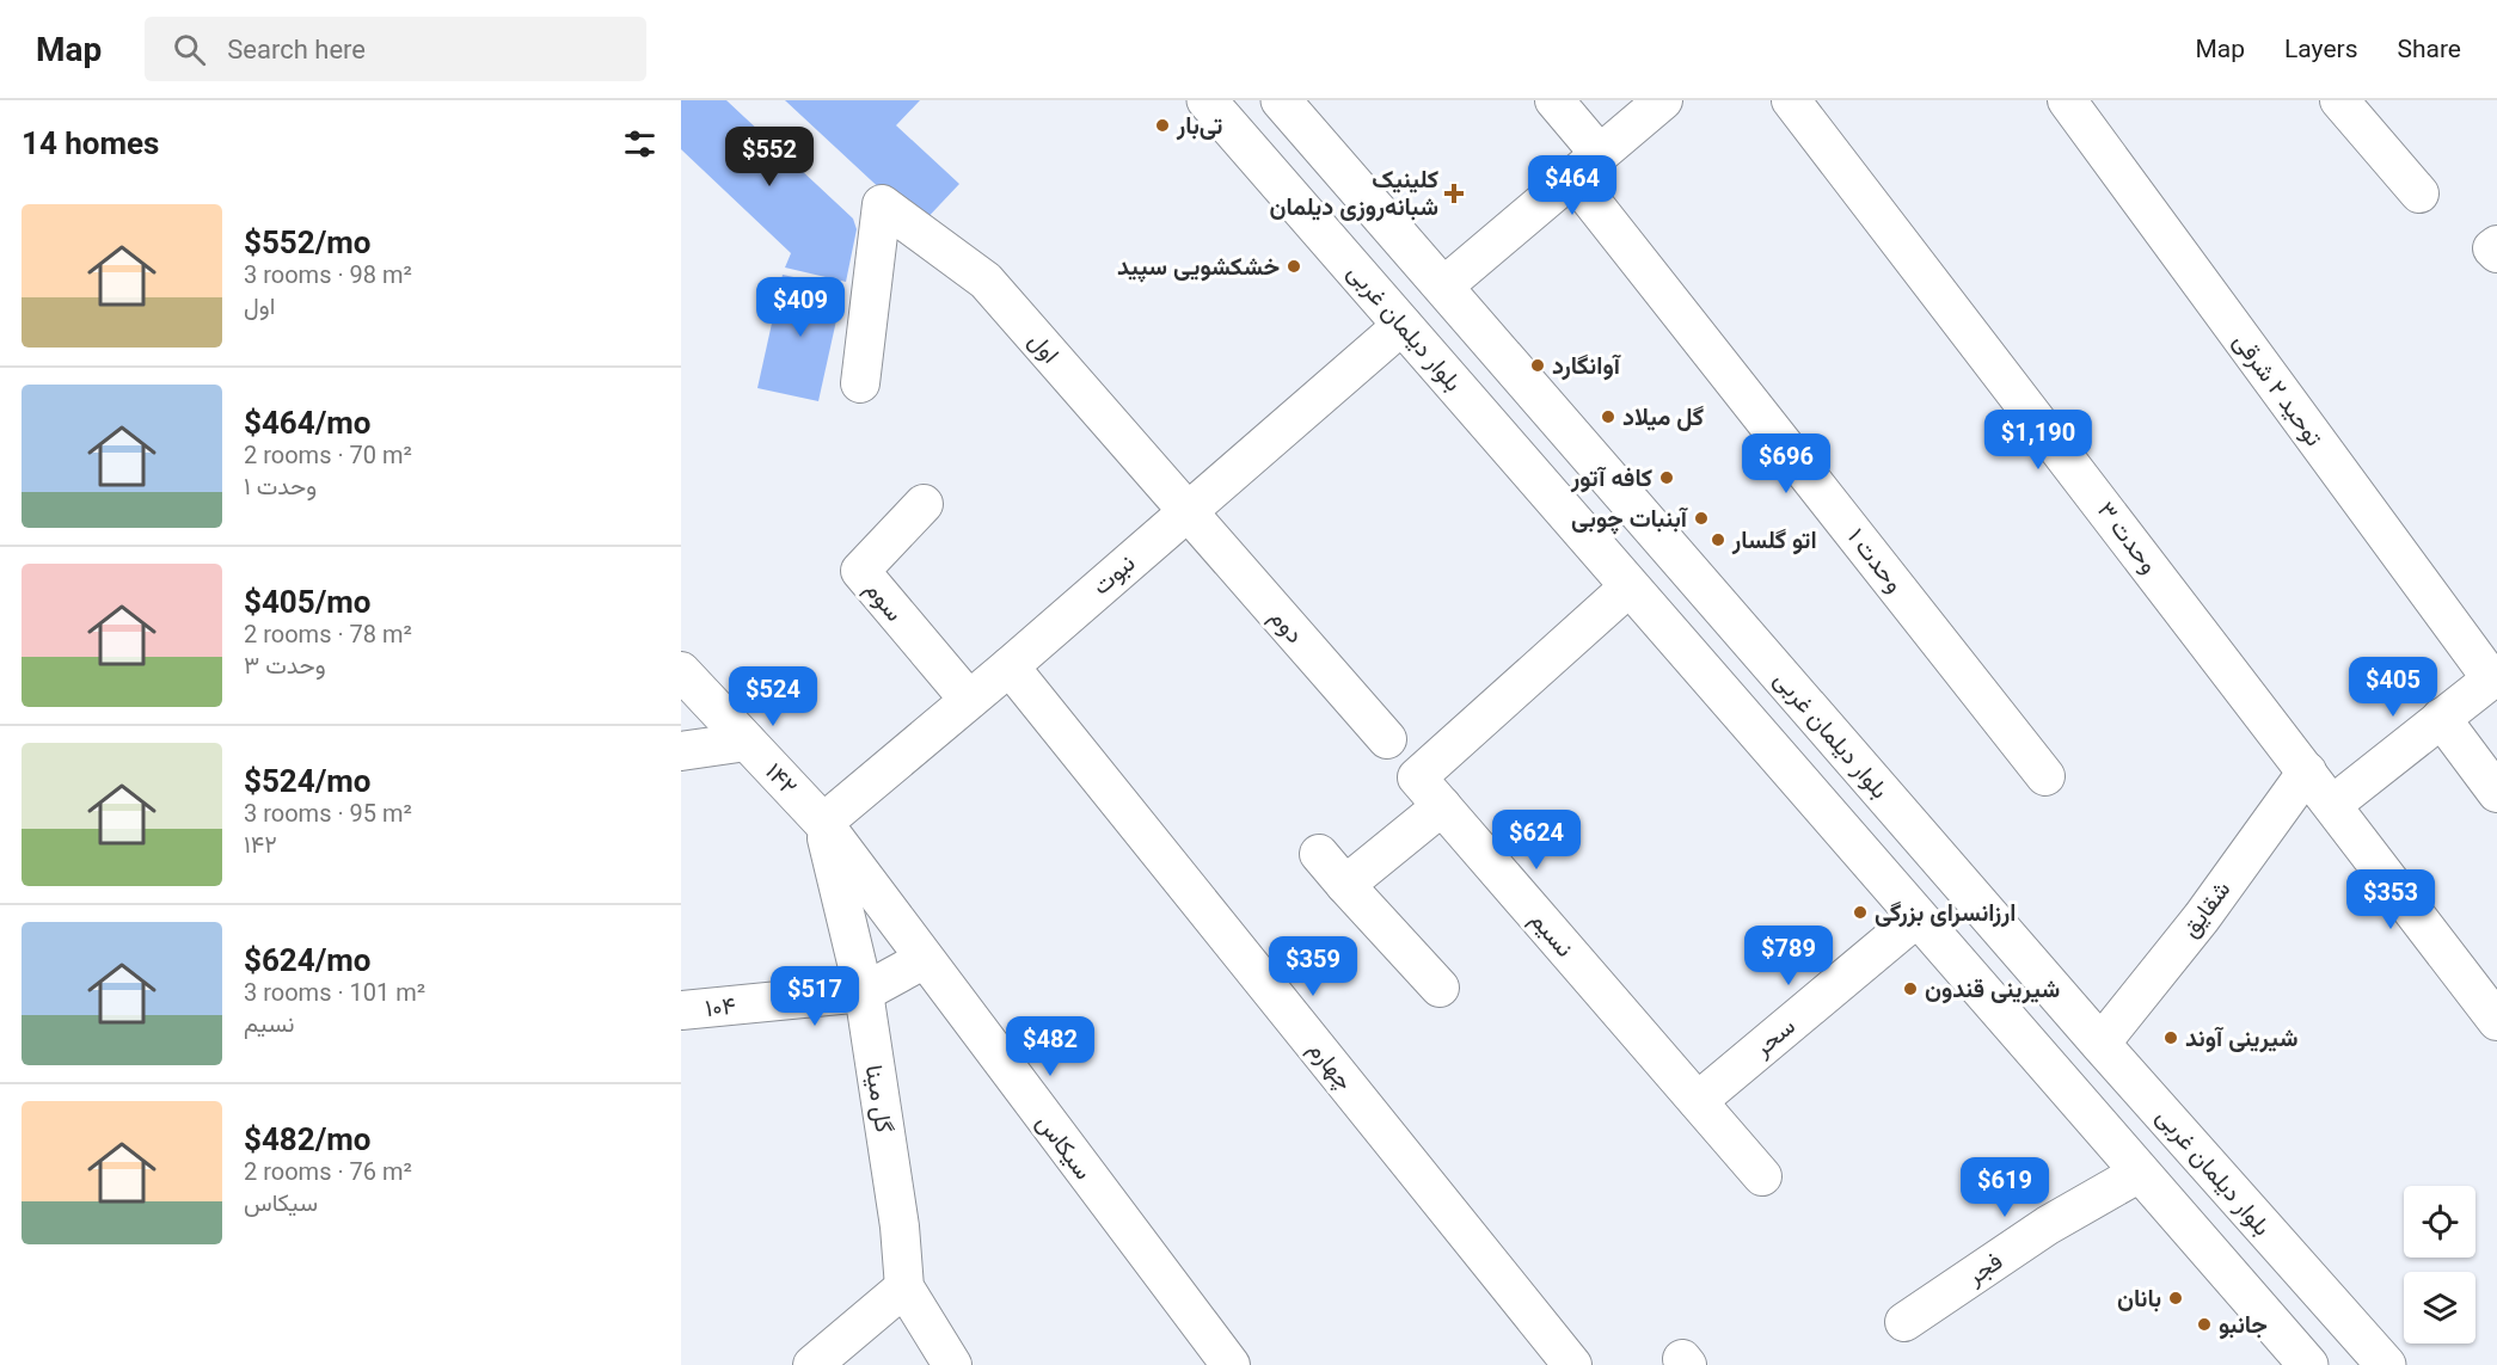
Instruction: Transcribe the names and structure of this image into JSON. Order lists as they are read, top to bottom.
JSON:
{
  "streets": {
    "main road": ["بلوار دیلمان غربی"],
    "street": [
      "اول",
      "توحید ۲ شرقی",
      "وحدت ۳",
      "وحدت ۱",
      "نبوت",
      "سوم",
      "دوم",
      "۱۴۲",
      "شقایق",
      "نسیم",
      "۱۰۴",
      "سحر",
      "چهارم",
      "گل مینا",
      "سیکاس",
      "فجر"
    ]
  },
  "crossings": [
    ["بلوار دیلمان غربی", "نبوت"],
    ["بلوار دیلمان غربی", "شقایق"],
    ["بلوار دیلمان غربی", "نسیم"],
    ["بلوار دیلمان غربی", "سحر"],
    ["بلوار دیلمان غربی", "فجر"],
    ["اول", "نبوت"],
    ["اول", "دوم"],
    ["وحدت ۳", "شقایق"],
    ["نبوت", "سوم"],
    ["نبوت", "دوم"],
    ["نبوت", "۱۴۲"],
    ["نبوت", "چهارم"],
    ["نبوت", "گل مینا"],
    ["نبوت", "سیکاس"],
    ["۱۴۲", "گل مینا"],
    ["۱۴۲", "سیکاس"],
    ["نسیم", "سحر"],
    ["۱۰۴", "گل مینا"],
    ["۱۰۴", "سیکاس"],
    ["گل مینا", "سیکاس"]
  ],
  "places": {
    "other": [
      "تی‌بار",
      "خشکشویی سپید",
      "آوانگارد",
      "گل میلاد",
      "کافه آتور",
      "آبنبات چوبی",
      "اتو گلسار",
      "ارزانسرای بزرگی",
      "شیرینی قندون",
      "شیرینی آوند",
      "بانان",
      "جانبو"
    ],
    "health": ["کلینیک شبانه‌روزی دیلمان"]
  },
  "page": {
    "header": "Map",
    "search": "Search here",
    "nav": ["Map", "Layers", "Share"],
    "heading": "14 homes",
    "price": [
      "$552",
      "$464",
      "$409",
      "$1,190",
      "$696",
      "$405",
      "$524",
      "$624",
      "$353",
      "$789",
      "$359",
      "$517",
      "$482",
      "$619"
    ],
    "list": [
      {
        "name": "$552/mo",
        "note": "3 rooms · 98 m² · اول"
      },
      {
        "name": "$464/mo",
        "note": "2 rooms · 70 m² · وحدت ۱"
      },
      {
        "name": "$405/mo",
        "note": "2 rooms · 78 m² · وحدت ۳"
      },
      {
        "name": "$524/mo",
        "note": "3 rooms · 95 m² · ۱۴۲"
      },
      {
        "name": "$624/mo",
        "note": "3 rooms · 101 m² · نسیم"
      },
      {
        "name": "$482/mo",
        "note": "2 rooms · 76 m² · سیکاس"
      }
    ]
  }
}
